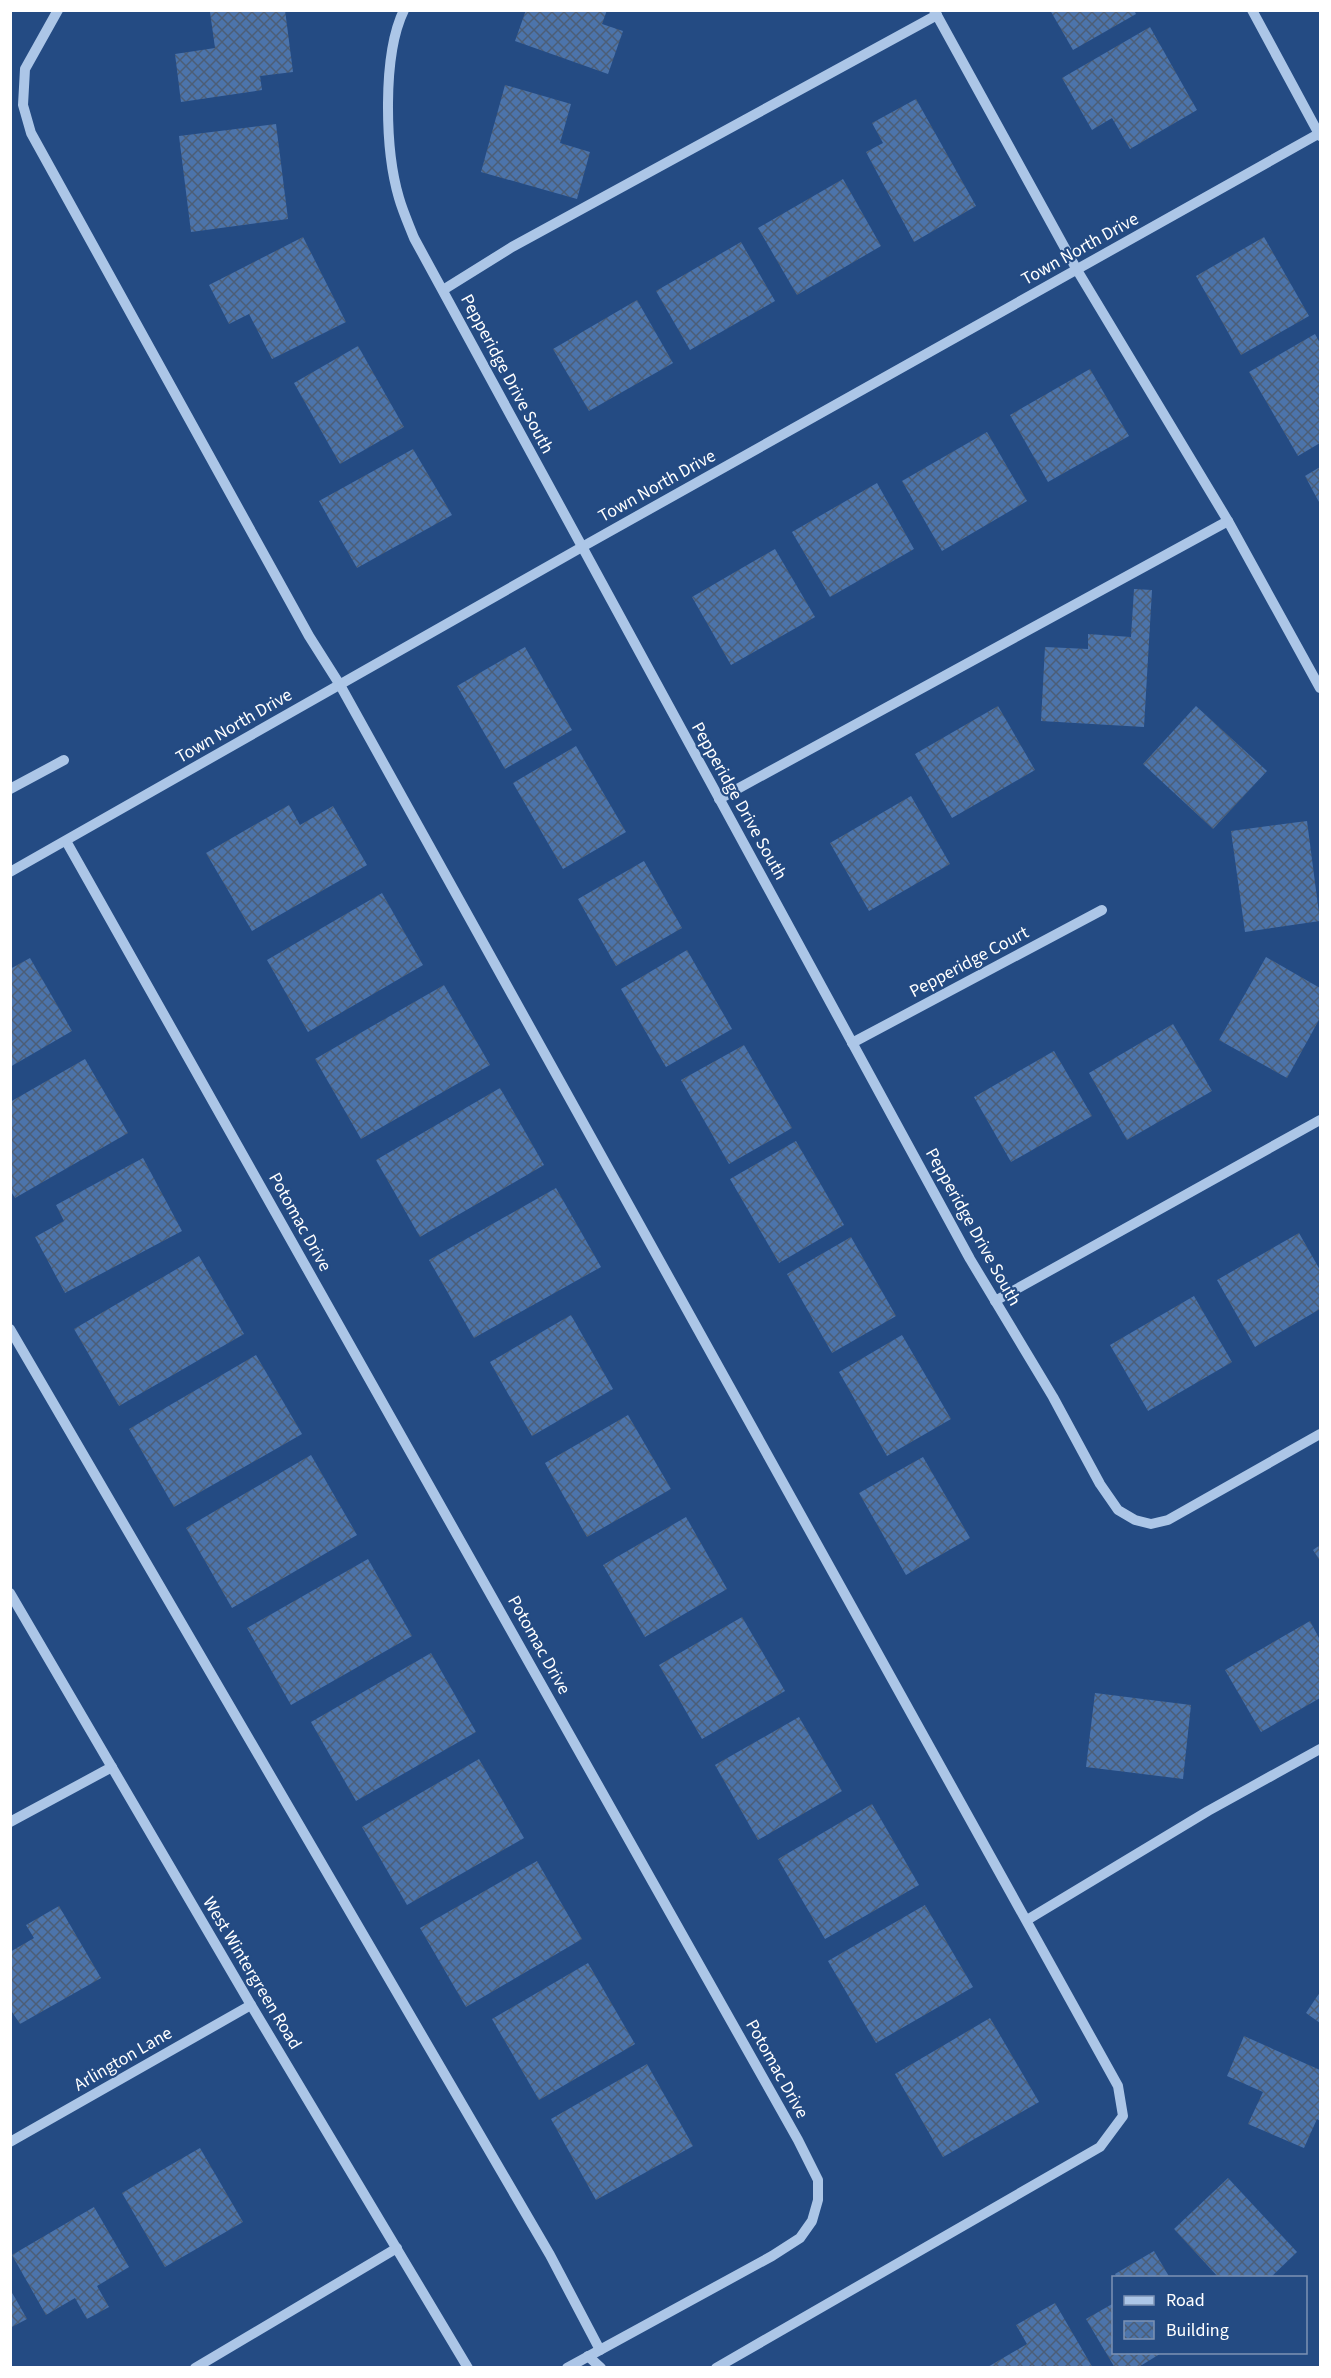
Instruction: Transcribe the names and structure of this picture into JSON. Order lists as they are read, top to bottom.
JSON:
{
  "streets": {
    "street": [
      "Town North Drive",
      "Pepperidge Drive South",
      "Pepperidge Court",
      "Potomac Drive",
      "West Wintergreen Road",
      "Arlington Lane"
    ]
  },
  "crossings": [
    ["Town North Drive", "Pepperidge Drive South"],
    ["Town North Drive", "Potomac Drive"],
    ["Pepperidge Drive South", "Pepperidge Court"],
    ["West Wintergreen Road", "Arlington Lane"]
  ],
  "legend": ["Road", "Building"]
}
